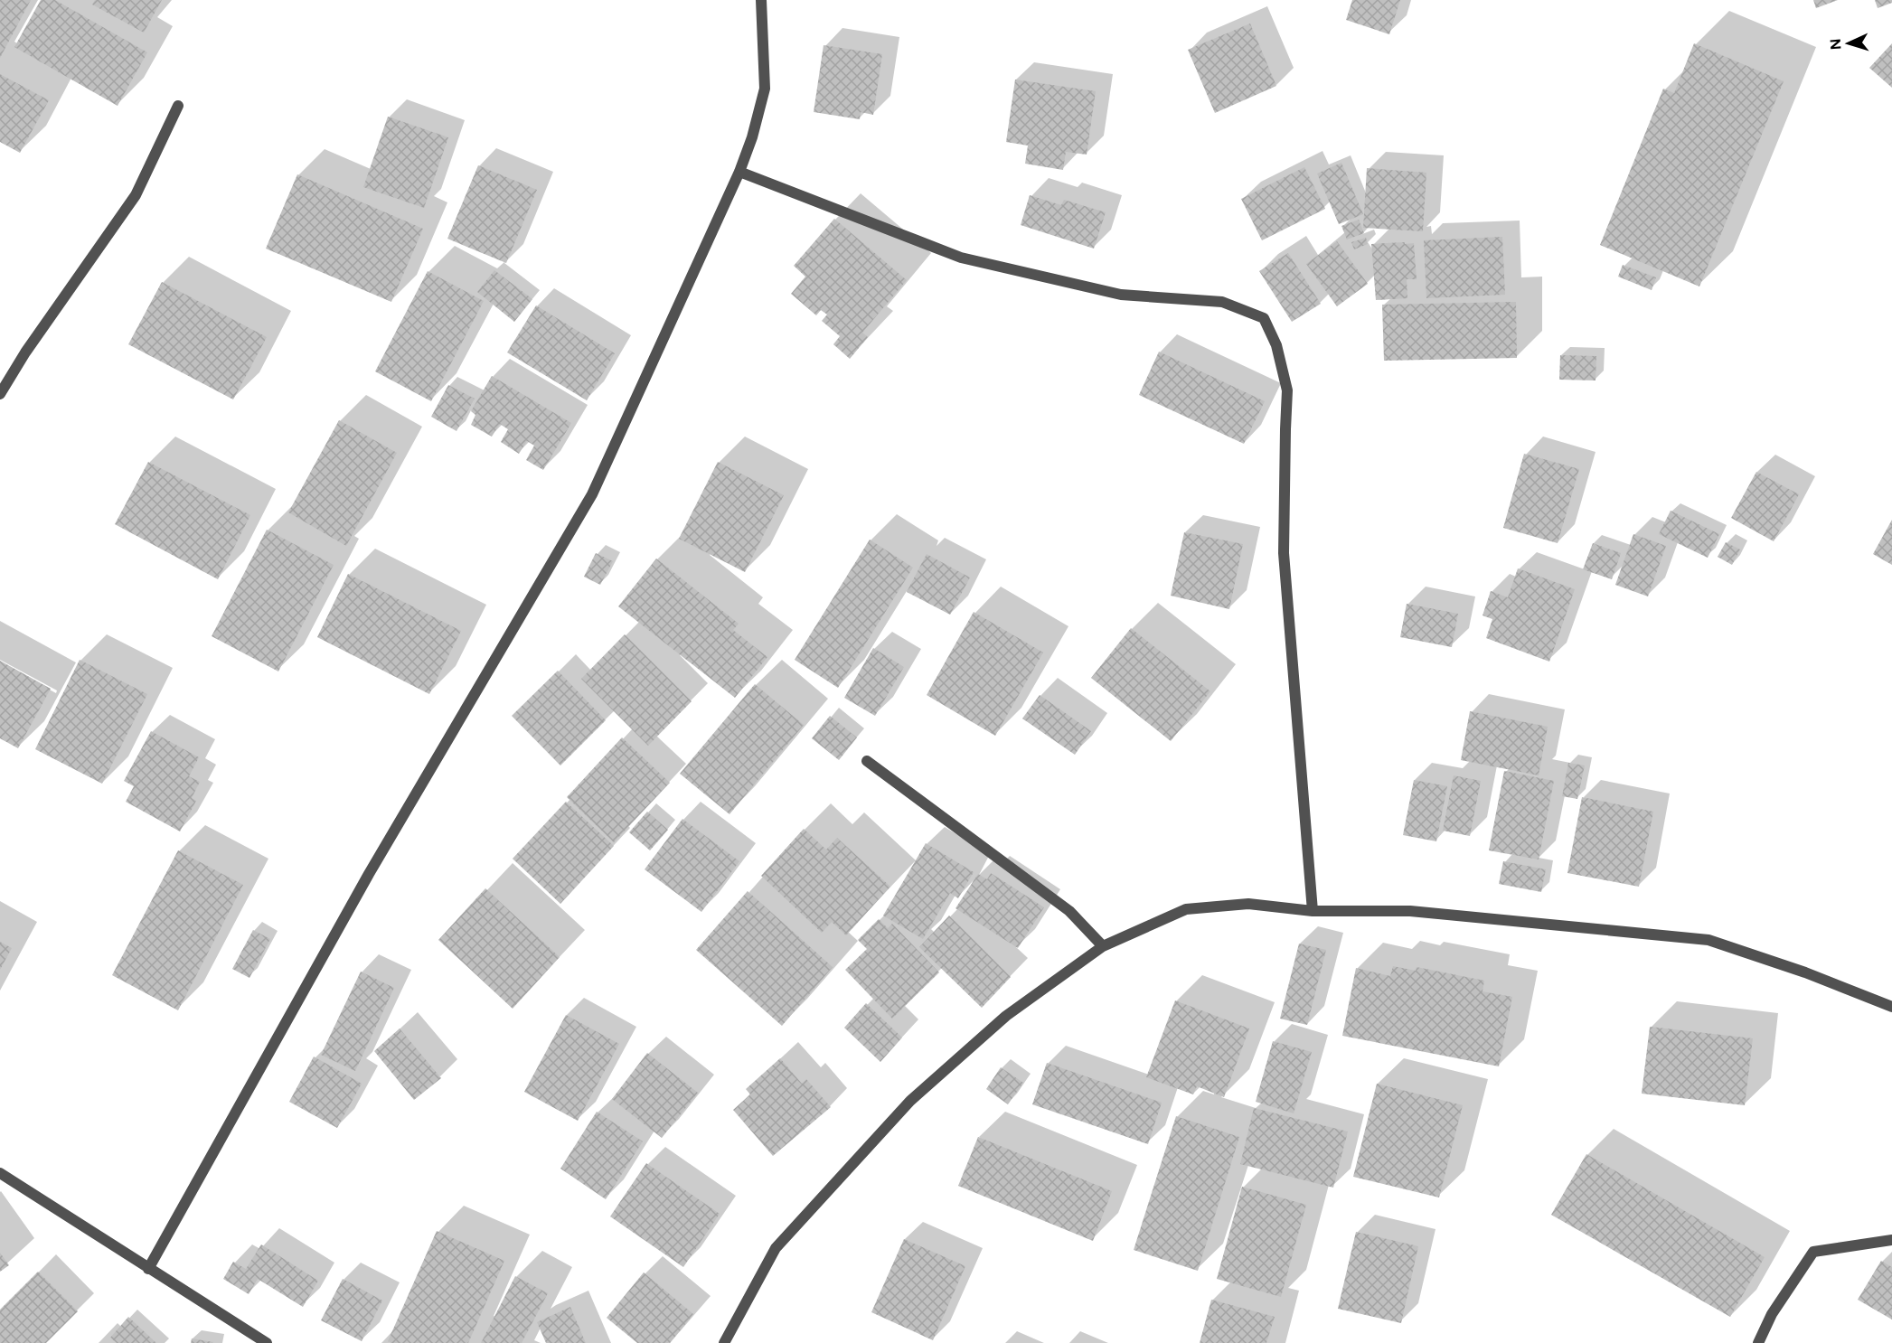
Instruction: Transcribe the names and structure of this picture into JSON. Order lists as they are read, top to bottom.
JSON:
{
  "north": "left"
}
